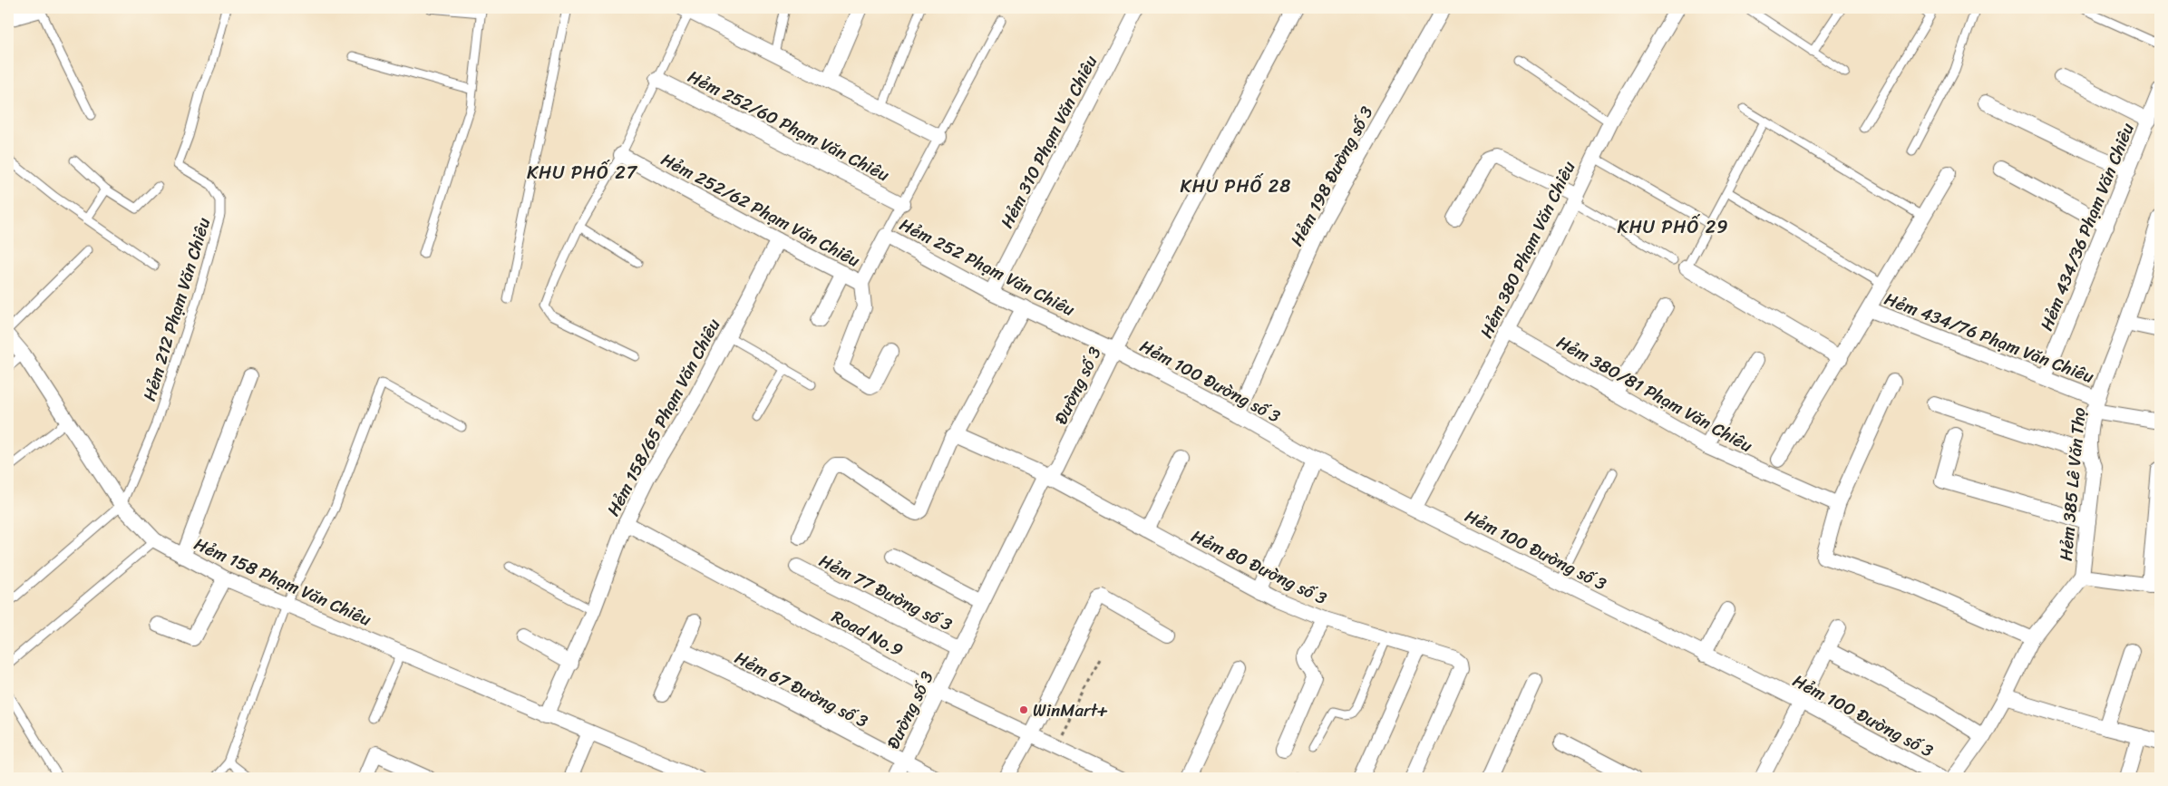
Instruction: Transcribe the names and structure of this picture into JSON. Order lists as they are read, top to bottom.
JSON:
{
  "streets": {
    "street": [
      "Hẻm 252/60 Phạm Văn Chiêu",
      "Hẻm 310 Phạm Văn Chiêu",
      "Hẻm 198 Đường số 3",
      "Hẻm 252/62 Phạm Văn Chiêu",
      "Hẻm 434/36 Phạm Văn Chiêu",
      "Hẻm 380 Phạm Văn Chiêu",
      "Hẻm 252 Phạm Văn Chiêu",
      "Hẻm 434/76 Phạm Văn Chiêu",
      "Hẻm 100 Đường số 3",
      "Đường số 3",
      "Hẻm 380/81 Phạm Văn Chiêu",
      "Hẻm 158/65 Phạm Văn Chiêu",
      "Hẻm 385 Lê Văn Thọ",
      "Hẻm 80 Đường số 3",
      "Hẻm 158 Phạm Văn Chiêu",
      "Hẻm 77 Đường số 3",
      "Road No.9",
      "Hẻm 67 Đường số 3"
    ],
    "lane": ["Hẻm 212 Phạm Văn Chiêu"]
  },
  "crossings": [
    ["Hẻm 252/60 Phạm Văn Chiêu", "Hẻm 252 Phạm Văn Chiêu"],
    ["Hẻm 310 Phạm Văn Chiêu", "Hẻm 252 Phạm Văn Chiêu"],
    ["Hẻm 198 Đường số 3", "Hẻm 100 Đường số 3"],
    ["Hẻm 252/62 Phạm Văn Chiêu", "Hẻm 252 Phạm Văn Chiêu"],
    ["Hẻm 252/62 Phạm Văn Chiêu", "Hẻm 158/65 Phạm Văn Chiêu"],
    ["Hẻm 434/36 Phạm Văn Chiêu", "Hẻm 434/76 Phạm Văn Chiêu"],
    ["Hẻm 380 Phạm Văn Chiêu", "Hẻm 100 Đường số 3"],
    ["Hẻm 380 Phạm Văn Chiêu", "Hẻm 380/81 Phạm Văn Chiêu"],
    ["Hẻm 252 Phạm Văn Chiêu", "Hẻm 100 Đường số 3"],
    ["Hẻm 252 Phạm Văn Chiêu", "Đường số 3"],
    ["Hẻm 212 Phạm Văn Chiêu", "Hẻm 158 Phạm Văn Chiêu"],
    ["Hẻm 434/76 Phạm Văn Chiêu", "Hẻm 385 Lê Văn Thọ"],
    ["Hẻm 100 Đường số 3", "Đường số 3"],
    ["Đường số 3", "Hẻm 80 Đường số 3"],
    ["Đường số 3", "Hẻm 77 Đường số 3"],
    ["Đường số 3", "Road No.9"],
    ["Đường số 3", "Hẻm 67 Đường số 3"],
    ["Hẻm 158/65 Phạm Văn Chiêu", "Hẻm 158 Phạm Văn Chiêu"],
    ["Hẻm 158/65 Phạm Văn Chiêu", "Road No.9"]
  ],
  "districts": ["KHU PHỐ 27", "KHU PHỐ 28", "KHU PHỐ 29"],
  "places": ["WinMart+"]
}
